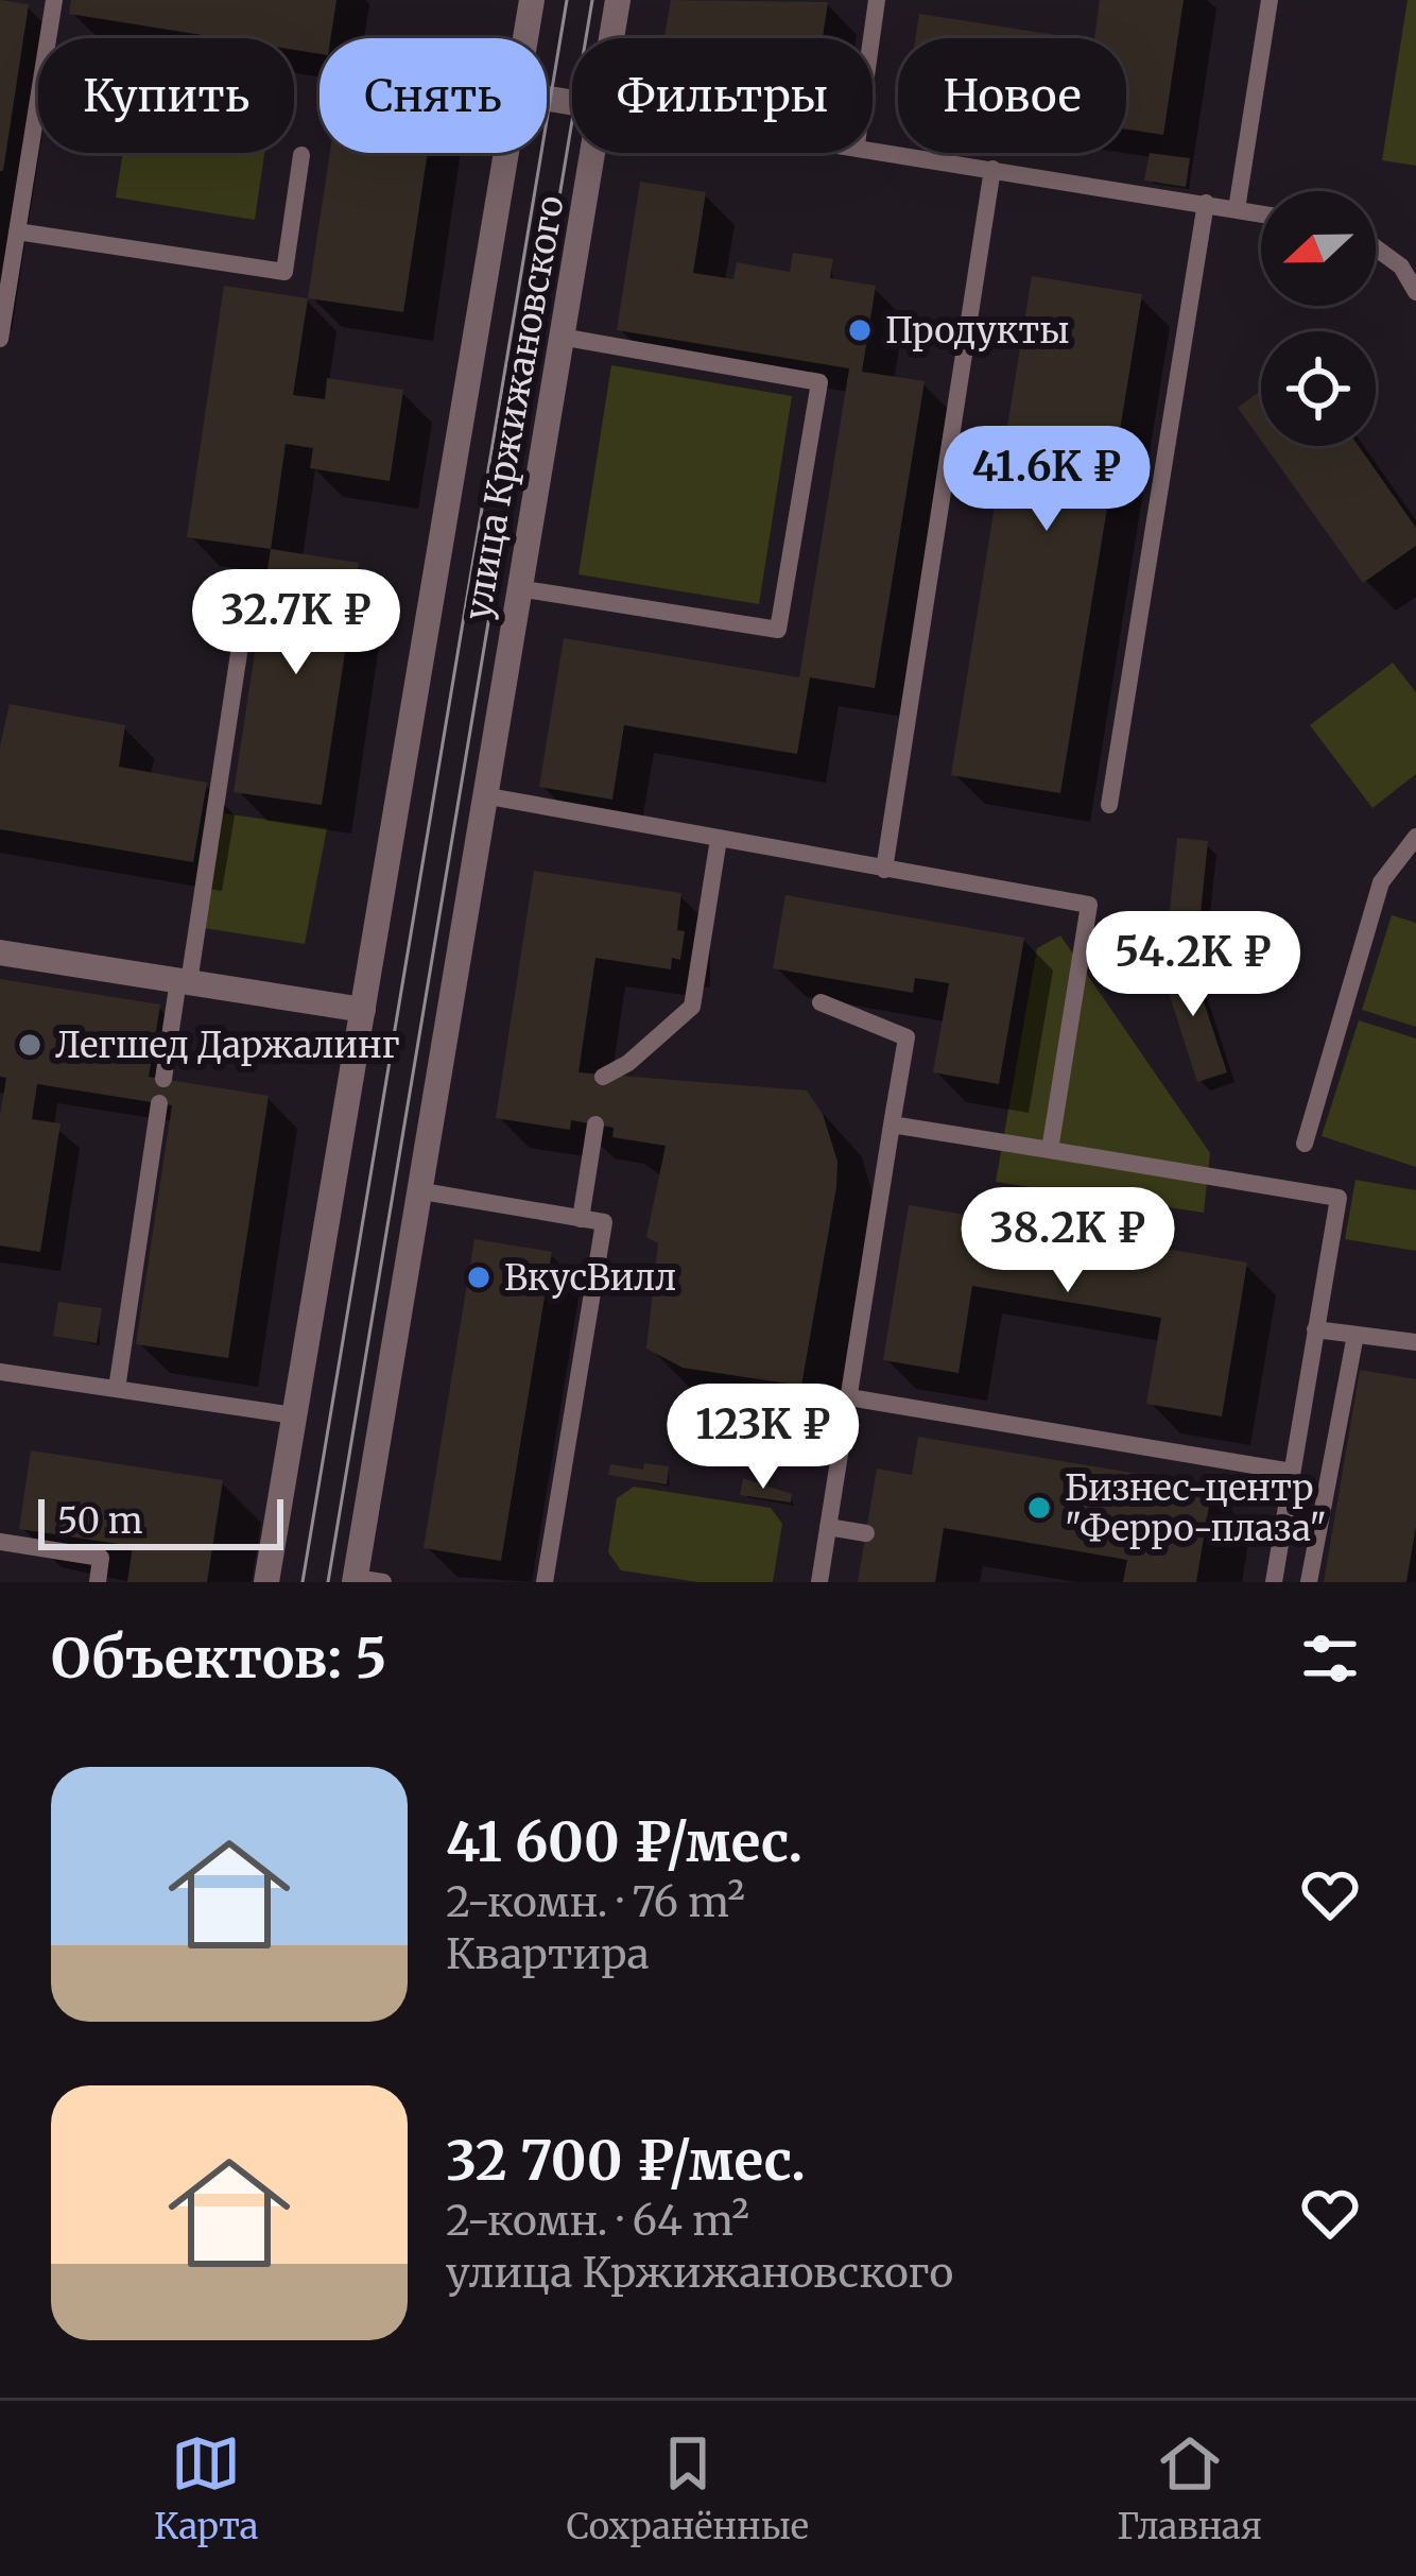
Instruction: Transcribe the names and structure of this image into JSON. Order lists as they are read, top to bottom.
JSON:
{
  "streets": {
    "street": ["улица Кржижановского"]
  },
  "places": [
    "Продукты",
    "Легшед Даржалинг",
    "ВкусВилл",
    "Бизнес-центр \"Ферро-плаза\""
  ],
  "scale_bar": "50 m",
  "north": "left",
  "page": {
    "chip": [
      "Купить",
      "Снять",
      "Фильтры",
      "Новое"
    ],
    "price": [
      "41.6K ₽",
      "32.7K ₽",
      "54.2K ₽",
      "38.2K ₽",
      "123K ₽"
    ],
    "scale": "50 m",
    "heading": "Объектов: 5",
    "list": [
      {
        "name": "41 600 ₽/мес.",
        "note": "2-комн. · 76 m² · Квартира"
      },
      {
        "name": "32 700 ₽/мес.",
        "note": "2-комн. · 64 m² · улица Кржижановского"
      }
    ],
    "tabs": ["Карта", "Сохранённые", "Главная"]
  }
}
